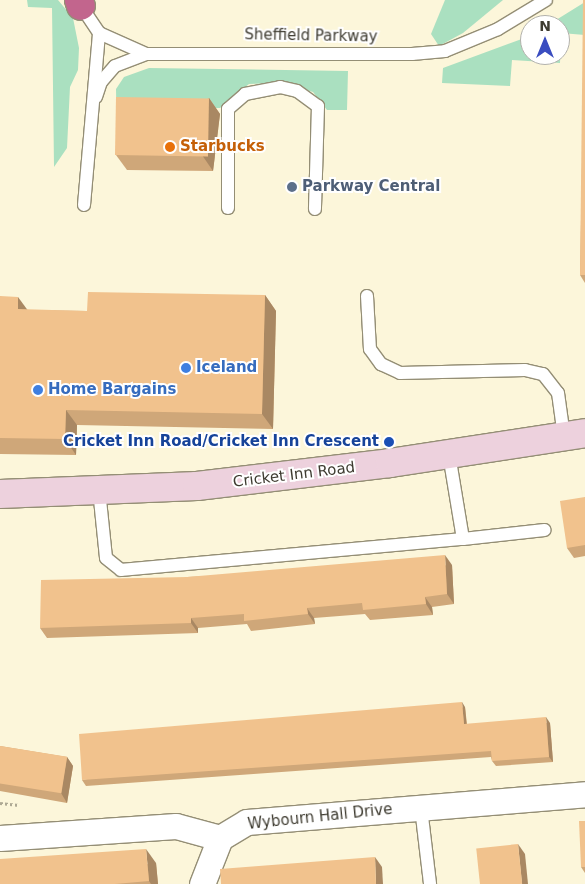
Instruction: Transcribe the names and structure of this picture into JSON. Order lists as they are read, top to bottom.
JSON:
{
  "streets": {
    "street": ["Cricket Inn Road", "Wybourn Hall Drive"],
    "lane": ["Sheffield Parkway"]
  },
  "places": [
    "Starbucks",
    "Parkway Central",
    "Iceland",
    "Home Bargains",
    "Cricket Inn Road/Cricket Inn Crescent"
  ],
  "north": "top"
}
